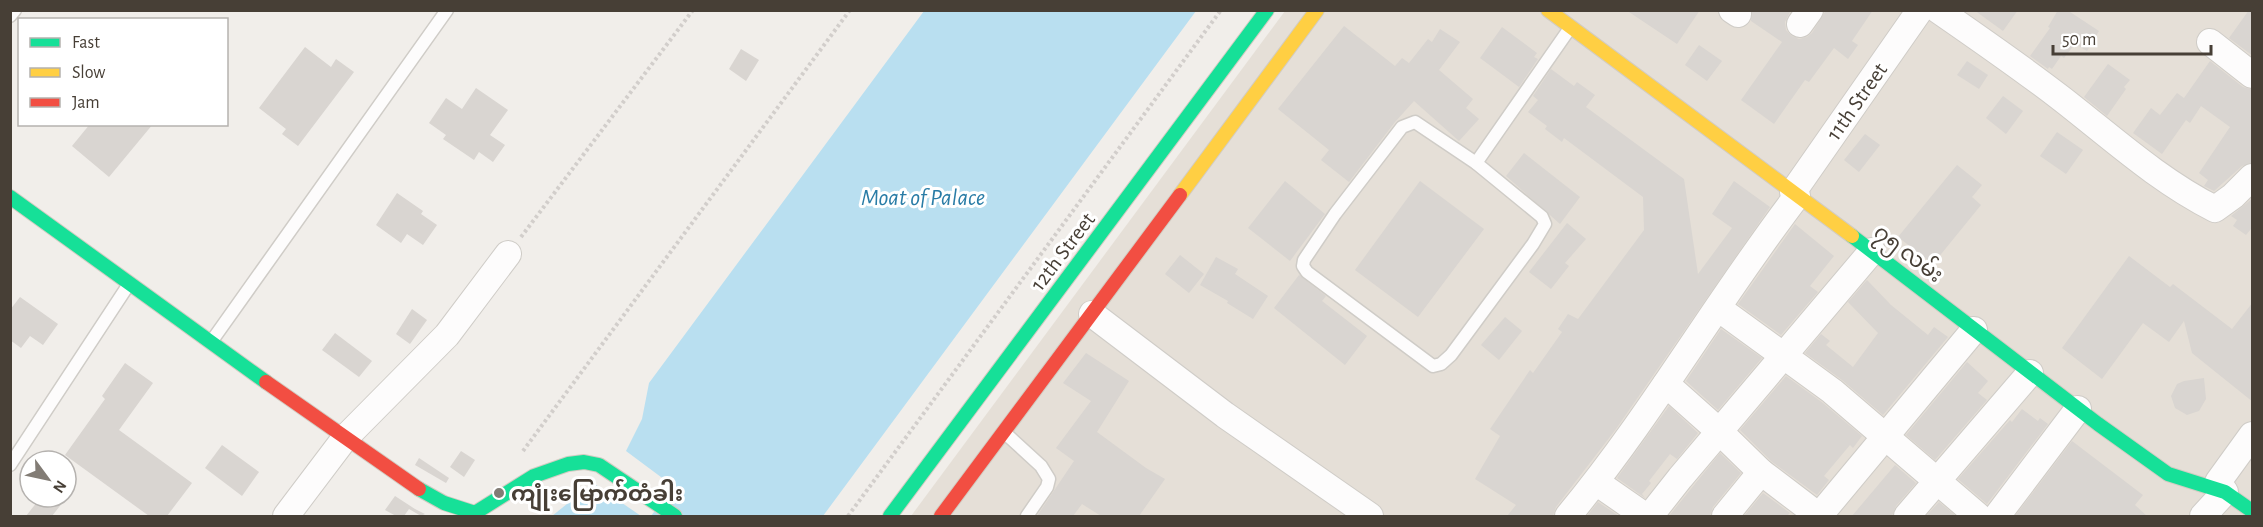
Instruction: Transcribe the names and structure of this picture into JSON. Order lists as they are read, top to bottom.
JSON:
{
  "streets": {
    "street": ["11th Street", "12th Street", "၇၅ လမ်း"]
  },
  "crossings": [
    ["11th Street", "၇၅ လမ်း"]
  ],
  "water": ["Moat of Palace"],
  "places": ["ကျုံးမြောက်တံခါး"],
  "legend": ["Fast", "Slow", "Jam"],
  "scale_bar": "50 m",
  "north": "bottom right"
}
